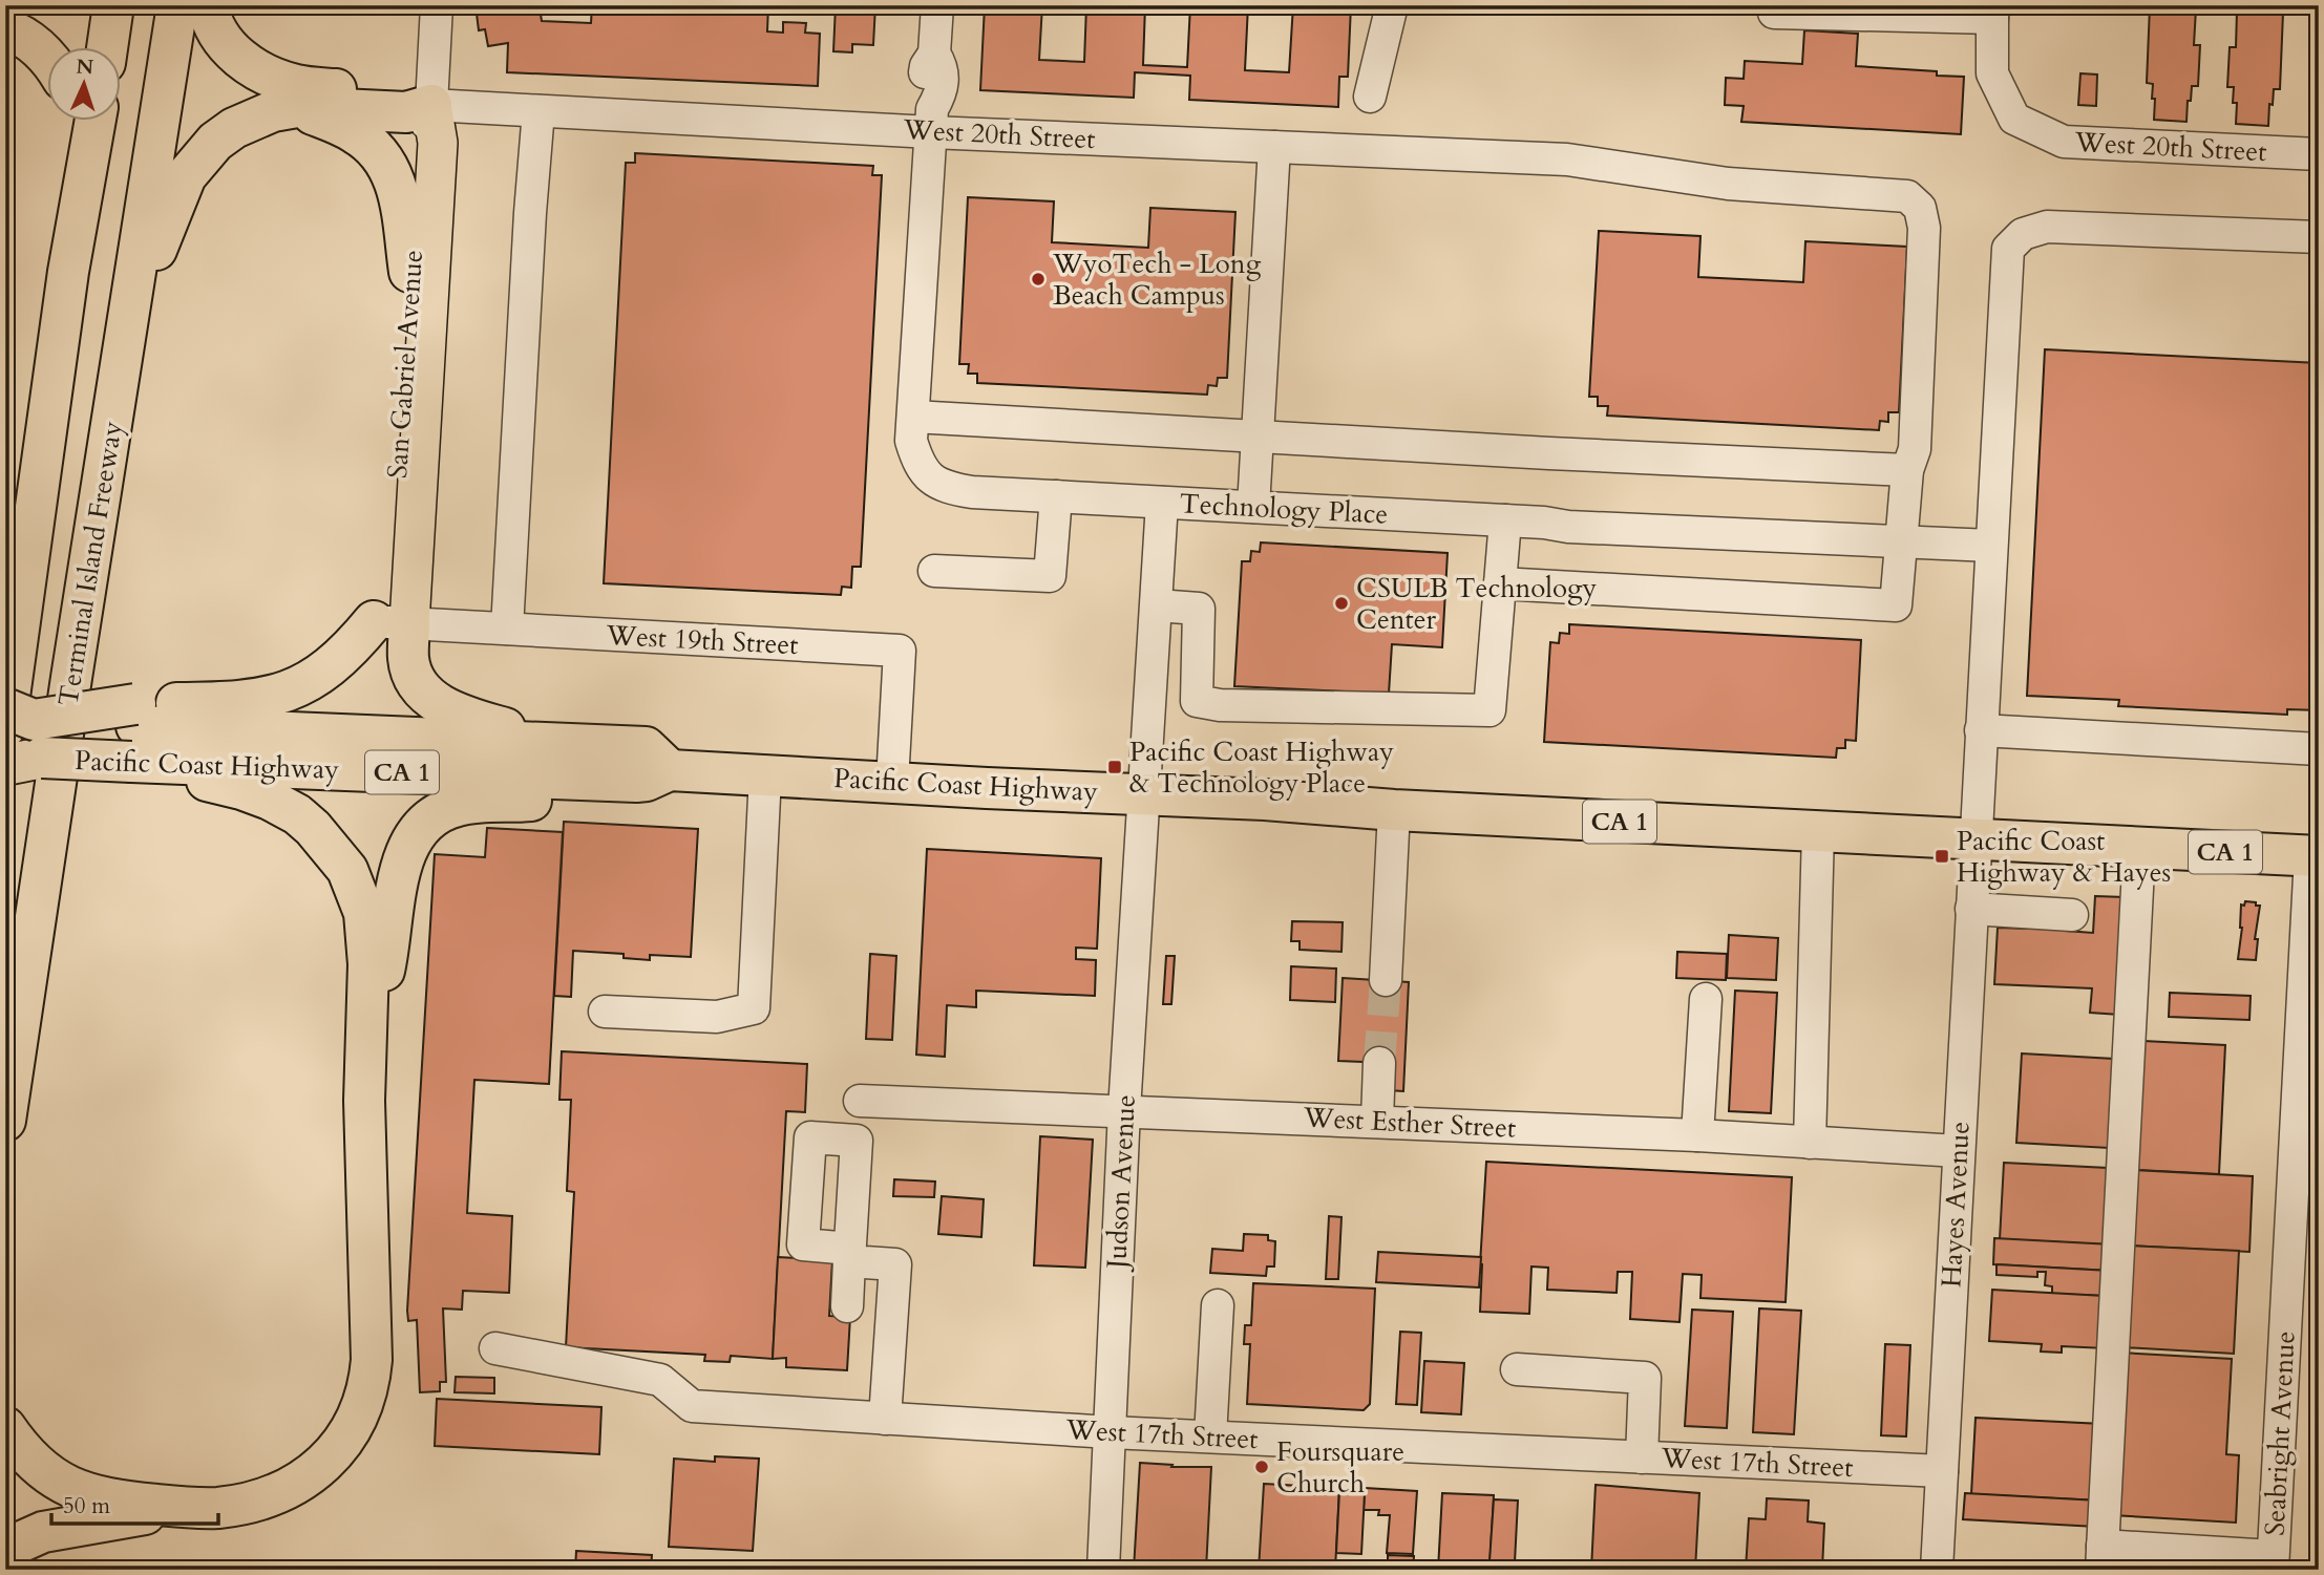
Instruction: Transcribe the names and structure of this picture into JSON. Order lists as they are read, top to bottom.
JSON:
{
  "streets": {
    "highway": ["Terminal Island Freeway", "Pacific Coast Highway", "CA 1"],
    "main road": ["San Gabriel Avenue"],
    "street": [
      "West 20th Street",
      "Technology Place",
      "West 19th Street",
      "West Esther Street",
      "Judson Avenue",
      "Hayes Avenue",
      "Seabright Avenue",
      "West 17th Street"
    ]
  },
  "crossings": [
    ["West 20th Street", "San Gabriel Avenue"],
    ["West 20th Street", "Technology Place"],
    ["San Gabriel Avenue", "West 19th Street"],
    ["Technology Place", "Judson Avenue"],
    ["Technology Place", "Hayes Avenue"],
    ["West 19th Street", "Pacific Coast Highway"],
    ["Pacific Coast Highway", "Judson Avenue"],
    ["Pacific Coast Highway", "Hayes Avenue"],
    ["Pacific Coast Highway", "Seabright Avenue"],
    ["West Esther Street", "Judson Avenue"],
    ["West Esther Street", "Hayes Avenue"],
    ["Judson Avenue", "West 17th Street"],
    ["Hayes Avenue", "West 17th Street"]
  ],
  "places": {
    "other": ["WyoTech - Long Beach Campus", "CSULB Technology Center", "Foursquare Church"],
    "transit": ["Pacific Coast Highway & Technology Place", "Pacific Coast Highway & Hayes"]
  },
  "scale_bar": "50 m",
  "north": "top"
}
